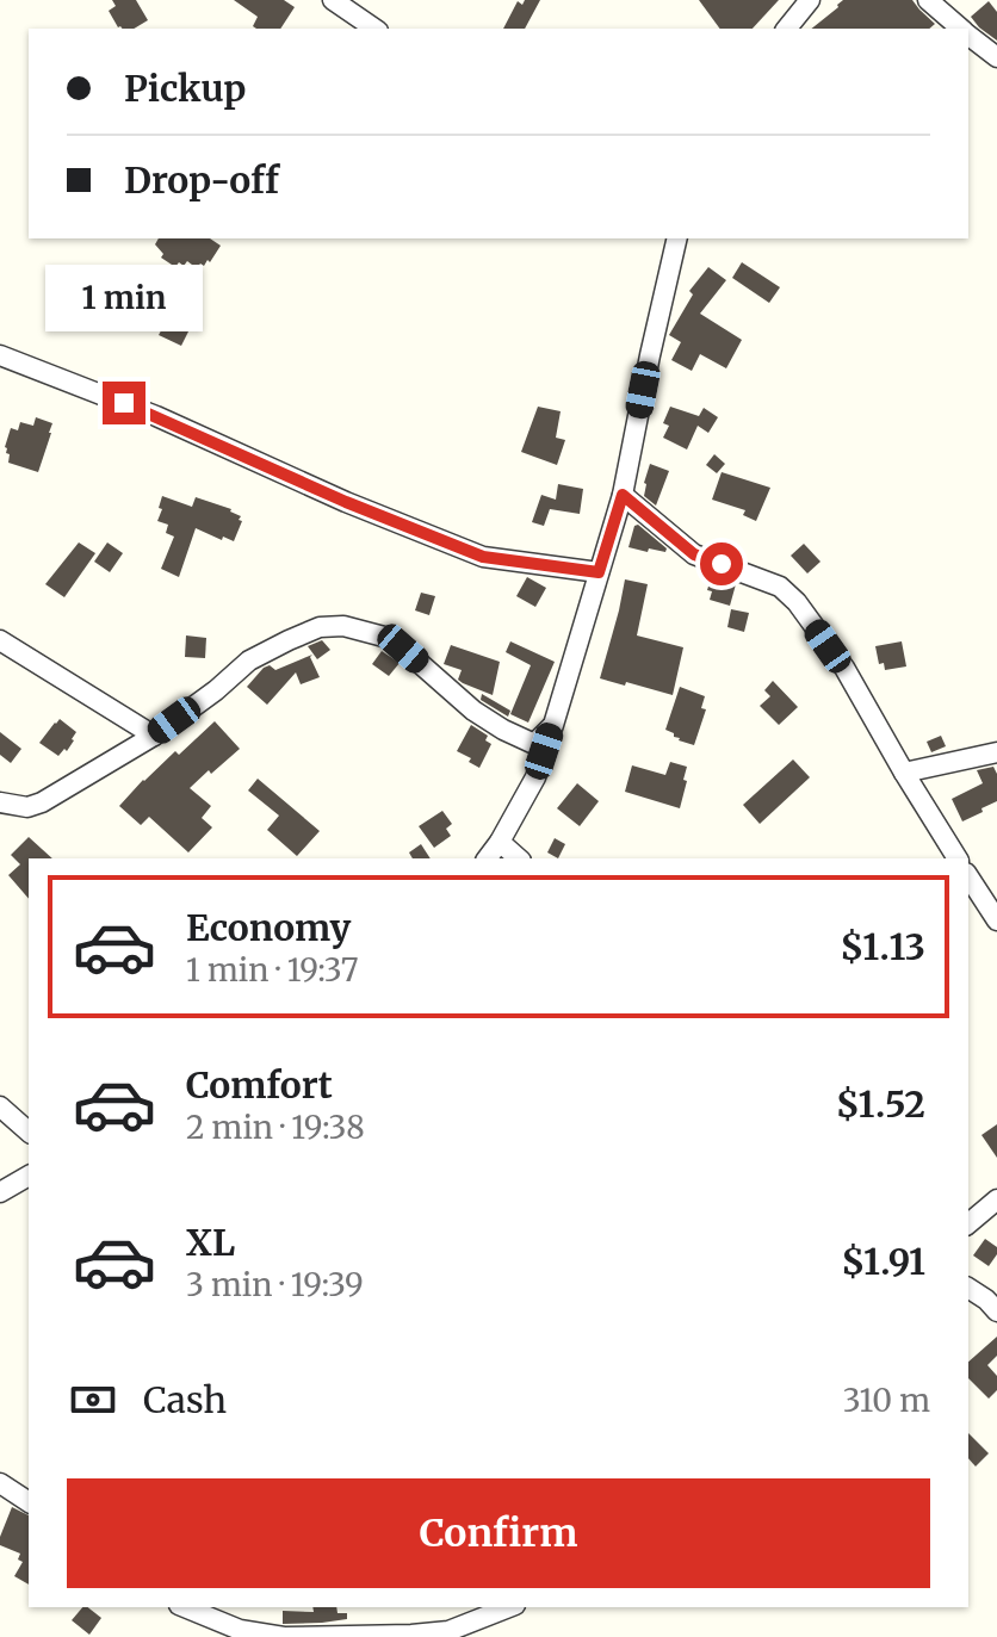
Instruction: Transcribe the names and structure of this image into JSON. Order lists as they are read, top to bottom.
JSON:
{
  "page": {
    "banner": ["Pickup", "Drop-off"],
    "bubble": "1 min",
    "list": [
      {
        "name": "Economy",
        "note": "1 min · 19:37",
        "value": "$1.13"
      },
      {
        "name": "Comfort",
        "note": "2 min · 19:38",
        "value": "$1.52"
      },
      {
        "name": "XL",
        "note": "3 min · 19:39",
        "value": "$1.91"
      }
    ],
    "pay": ["Cash", "310 m"],
    "buttons": "Confirm"
  }
}
